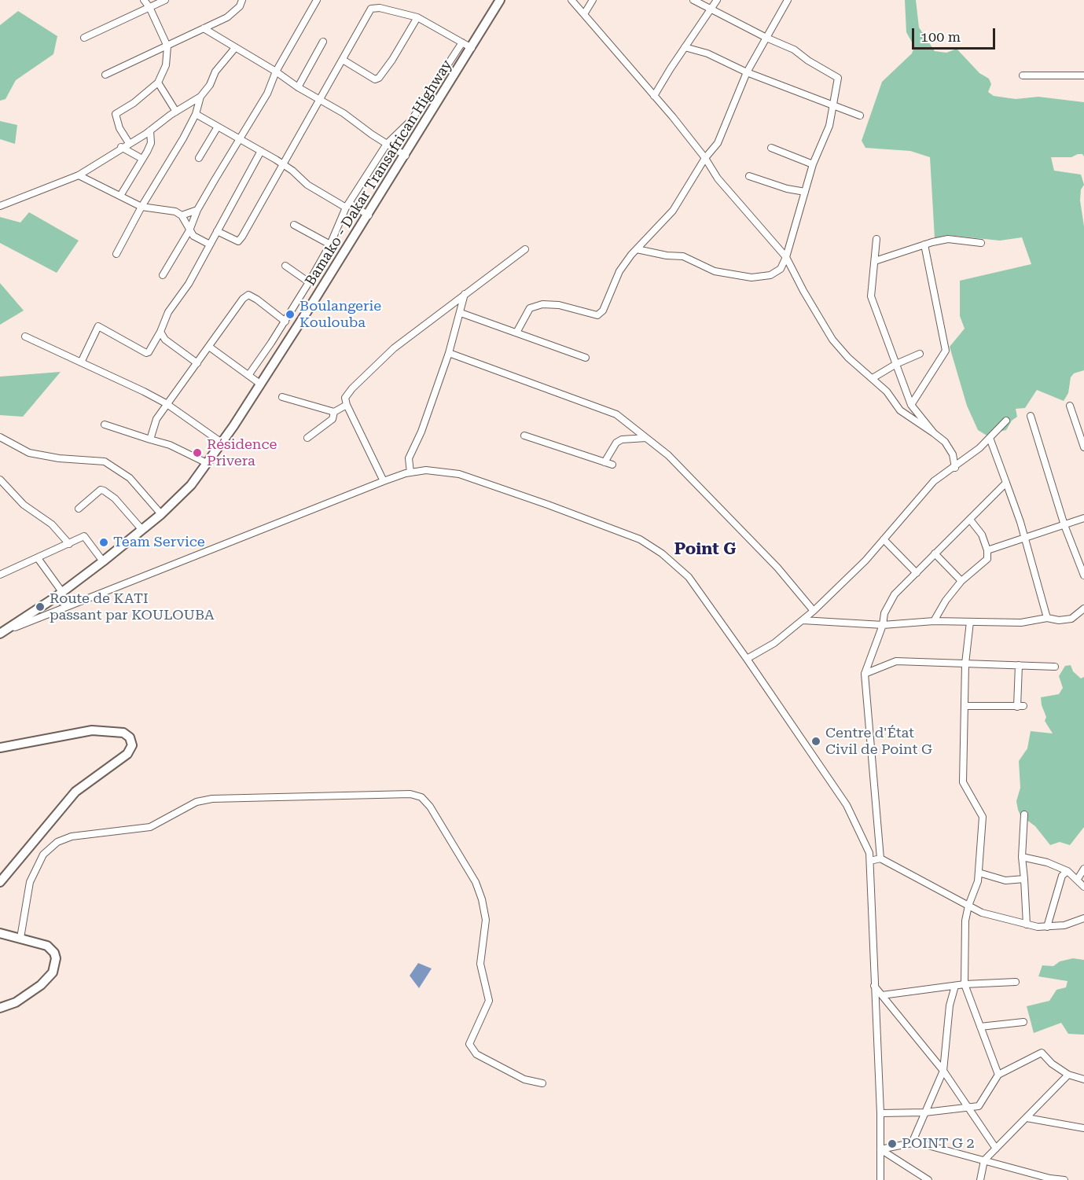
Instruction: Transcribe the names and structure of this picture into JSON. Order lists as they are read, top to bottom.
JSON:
{
  "streets": {
    "highway": ["Bamako - Dakar Transafrican Highway"]
  },
  "districts": ["Point G"],
  "places": [
    "Boulangerie Koulouba",
    "Résidence Privera",
    "Team Service",
    "Route de KATI passant par KOULOUBA",
    "Centre d'État Civil de Point G",
    "POINT G 2"
  ],
  "scale_bar": "100 m"
}
